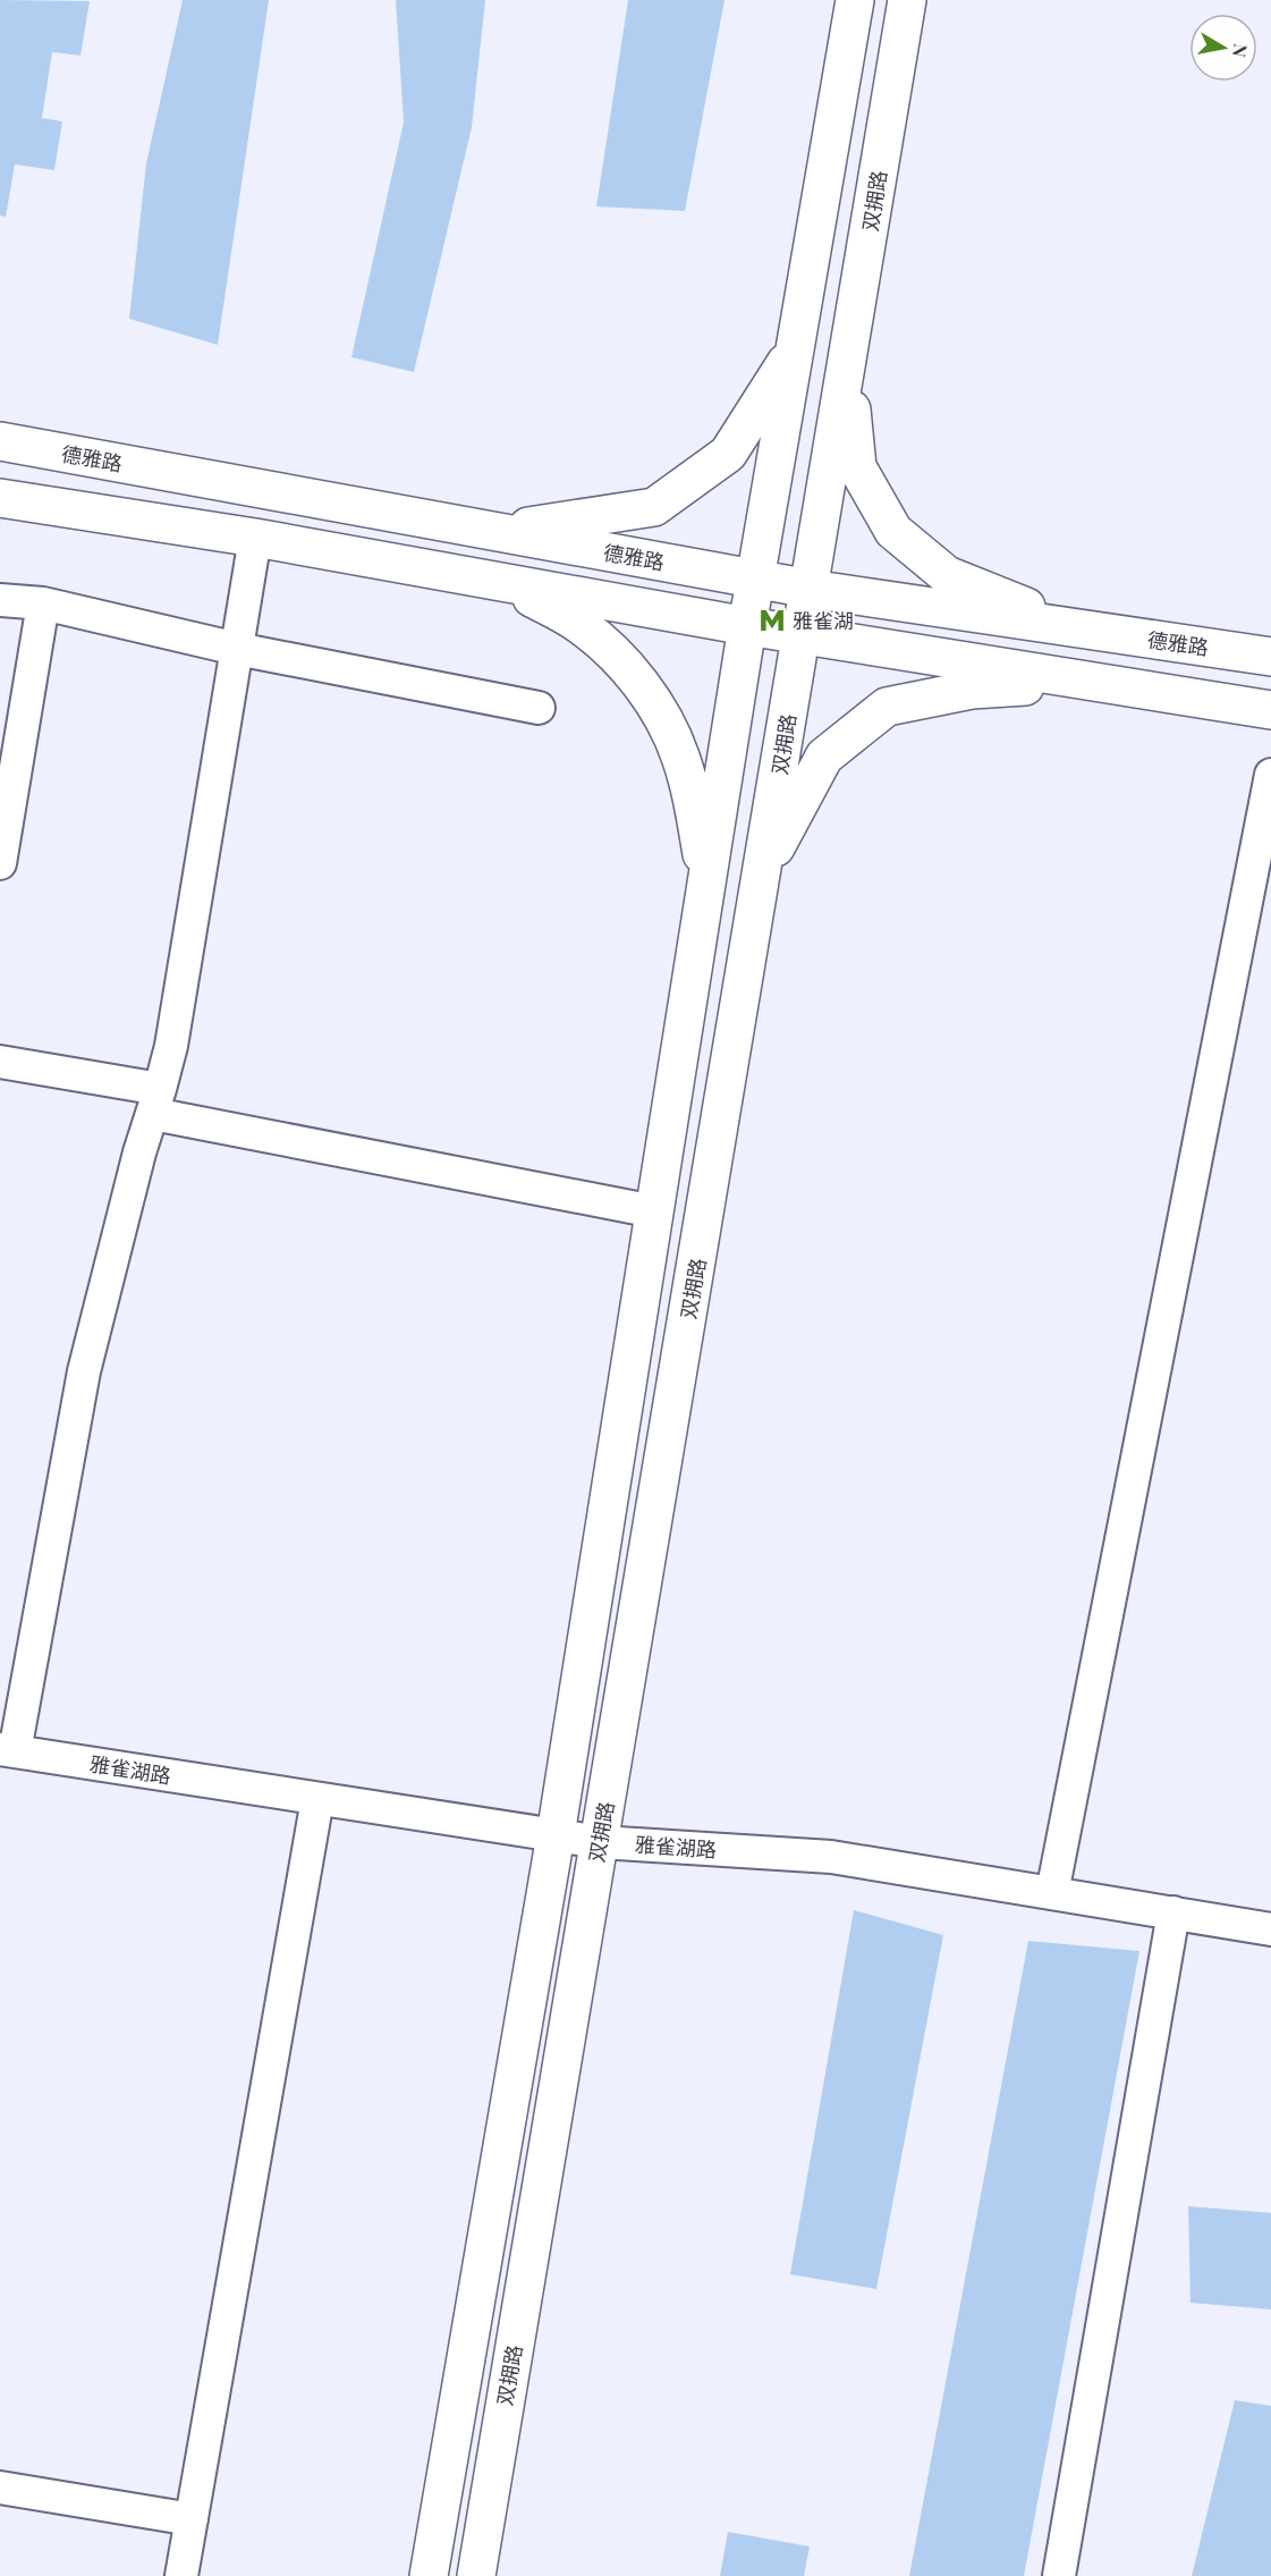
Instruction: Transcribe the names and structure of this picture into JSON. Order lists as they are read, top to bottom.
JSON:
{
  "streets": {
    "main road": ["双拥路", "德雅路"],
    "street": ["雅雀湖路"]
  },
  "crossings": [
    ["双拥路", "德雅路"],
    ["双拥路", "雅雀湖路"]
  ],
  "places": {
    "metro station": ["雅雀湖"]
  },
  "north": "right"
}
